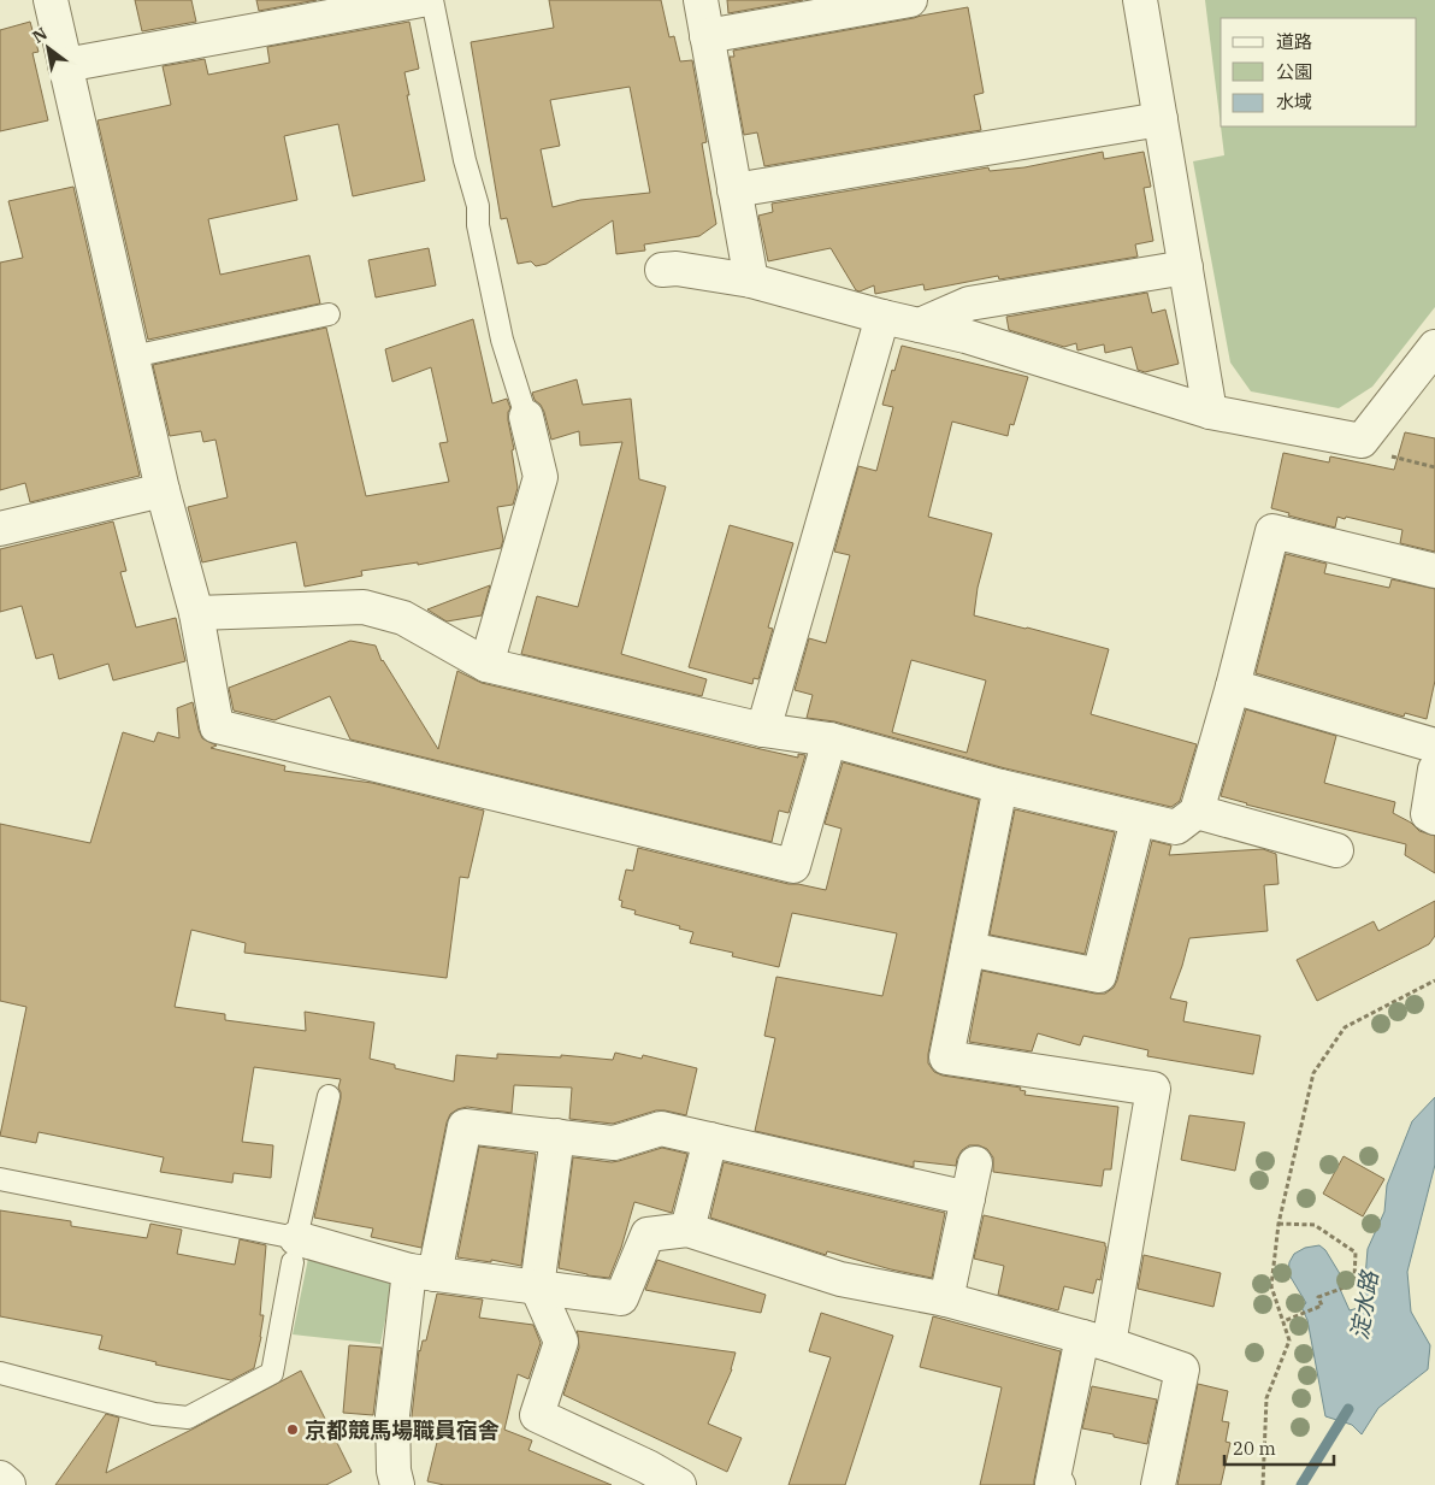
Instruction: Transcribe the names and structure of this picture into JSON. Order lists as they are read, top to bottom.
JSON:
{
  "water": ["淀水路"],
  "places": ["京都競馬場職員宿舎"],
  "legend": ["道路", "公園", "水域"],
  "scale_bar": "20 m",
  "north": "top left"
}
